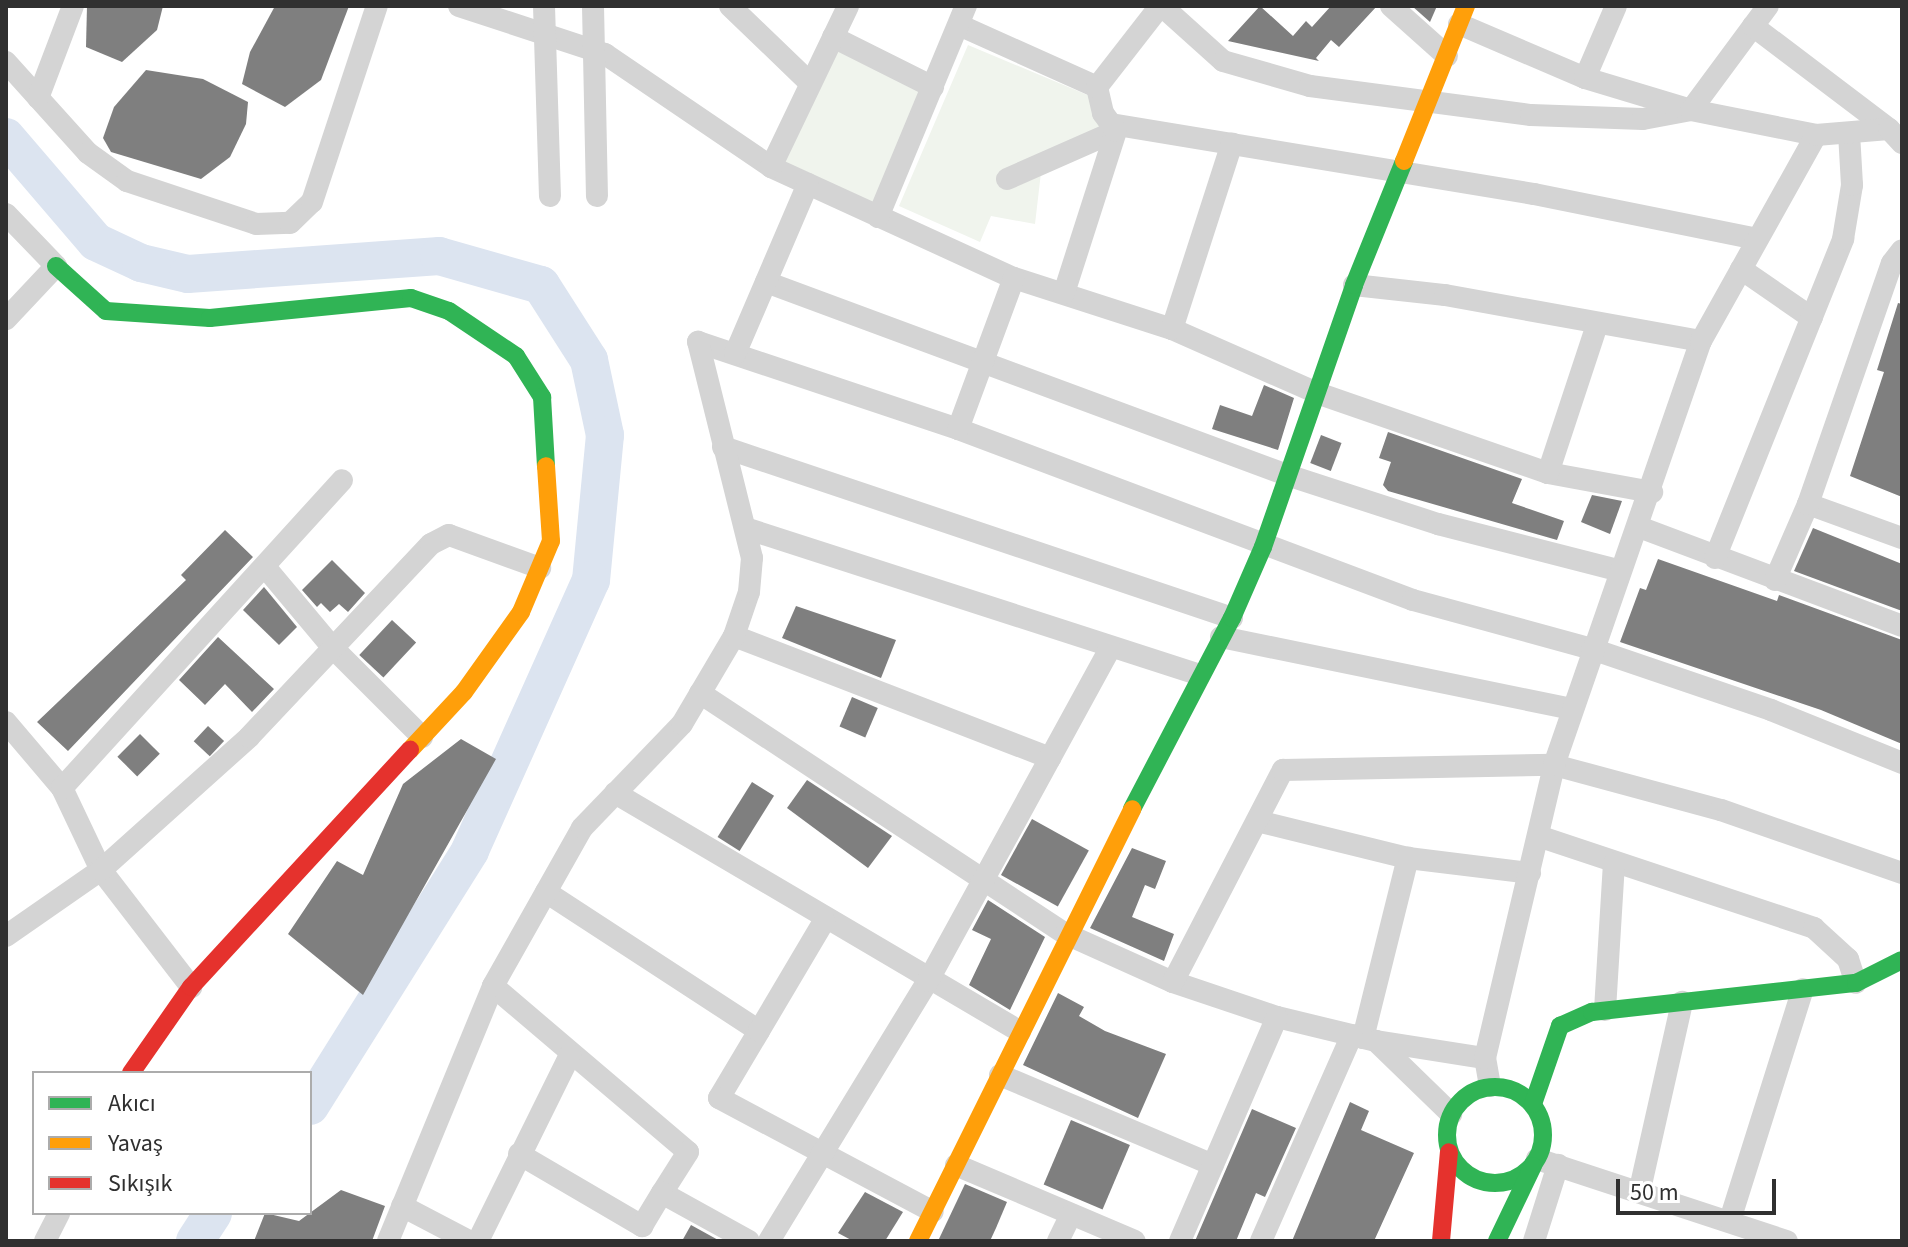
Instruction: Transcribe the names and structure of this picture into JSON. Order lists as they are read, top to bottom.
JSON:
{
  "legend": ["Akıcı", "Yavaş", "Sıkışık"],
  "scale_bar": "50 m"
}
